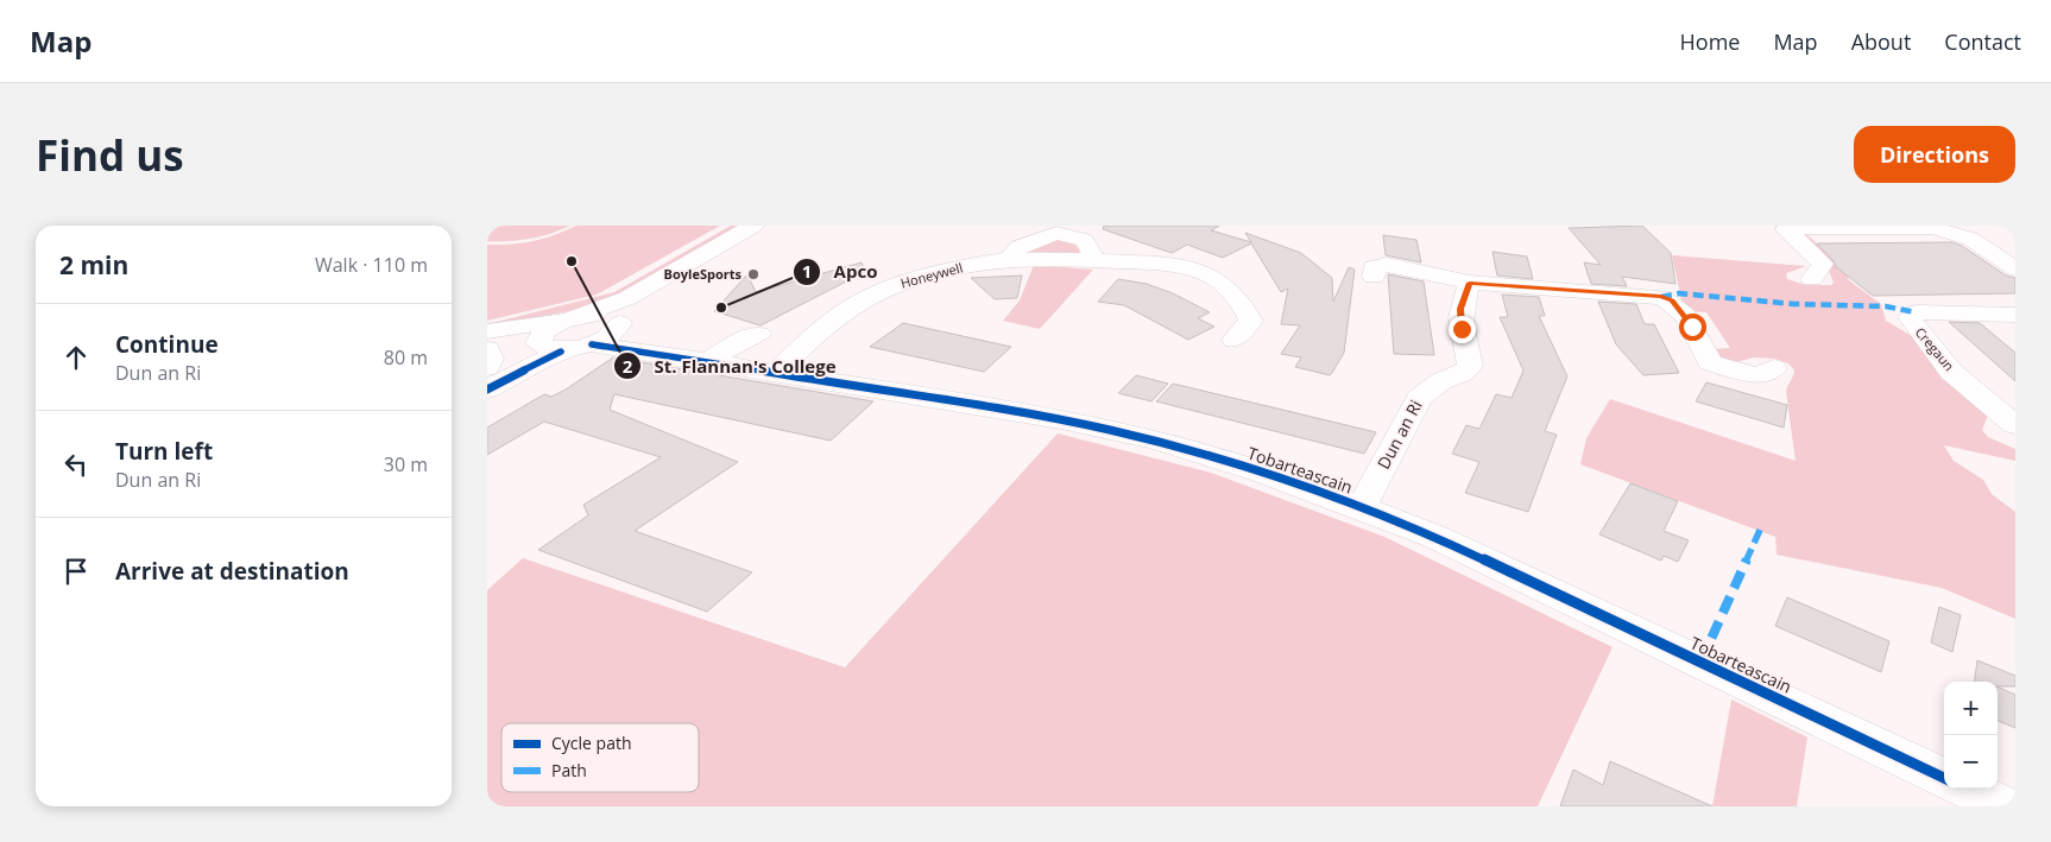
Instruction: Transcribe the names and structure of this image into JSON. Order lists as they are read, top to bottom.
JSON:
{
  "streets": {
    "street": [
      "Honeywell",
      "Cregaun",
      "Dun an Ri",
      "Tobarteascain"
    ]
  },
  "crossings": [
    ["Honeywell", "Tobarteascain"],
    ["Dun an Ri", "Tobarteascain"]
  ],
  "places": ["St. Flannan's College", "BoyleSports", "Apco"],
  "legend": ["Cycle path", "Path"],
  "page": {
    "header": "Map",
    "nav": [
      "Home",
      "Map",
      "About",
      "Contact"
    ],
    "buttons": "Directions",
    "title": "Find us",
    "heading": ["2 min", "Walk · 110 m"],
    "list": [
      ["Continue", "Dun an Ri", "80 m"],
      ["Turn left", "Dun an Ri", "30 m"],
      "Arrive at destination"
    ],
    "map_buttons": ["+", "−"]
  }
}
